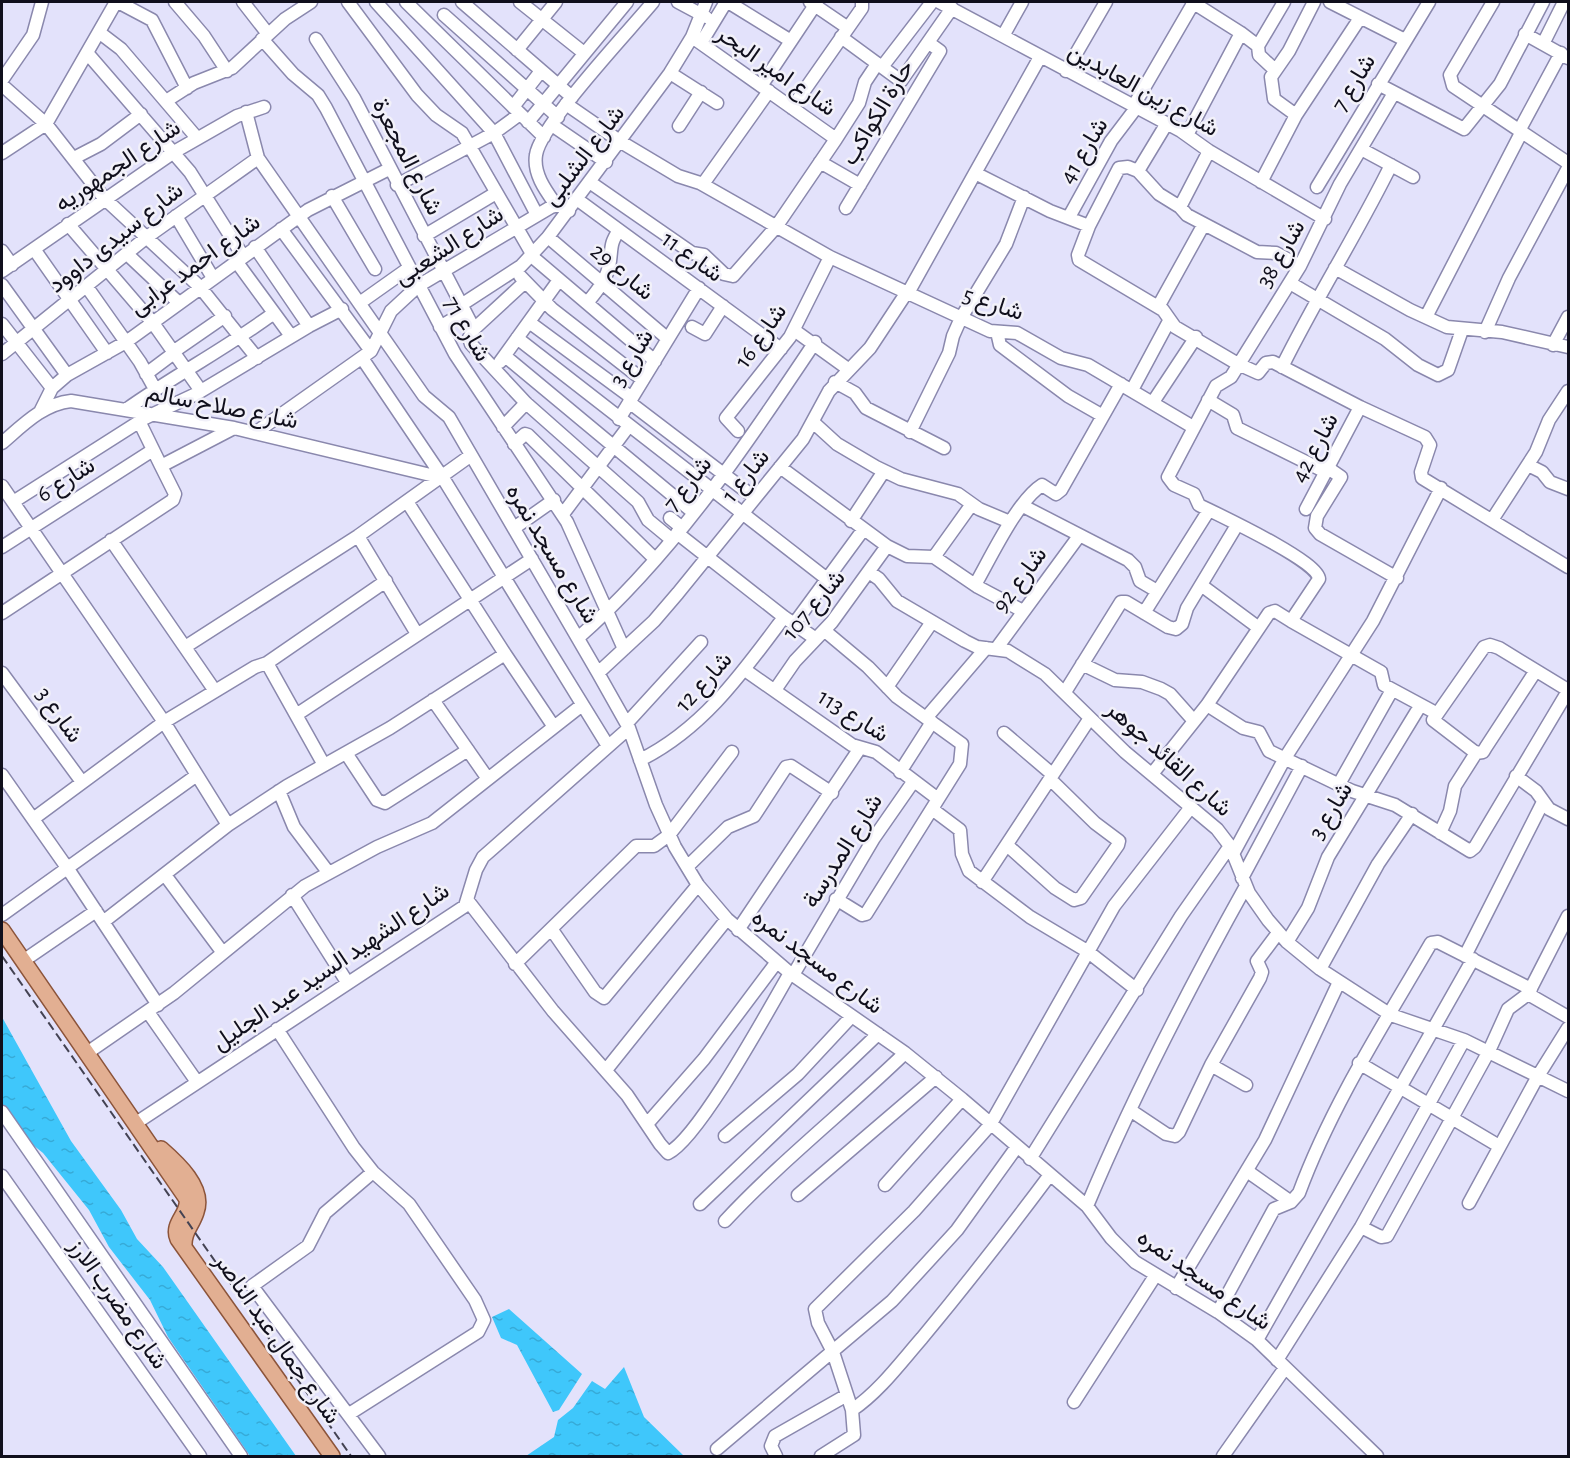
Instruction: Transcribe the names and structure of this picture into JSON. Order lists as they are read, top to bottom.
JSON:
{
  "streets": {
    "main road": ["شارع جمال عبد الناصر"],
    "street": [
      "شارع امير البحر",
      "شارع 7",
      "شارع زين العابدين",
      "حارة الكواكب",
      "شارع 41",
      "شارع الشلبى",
      "شارع المجعرة",
      "شارع الجمهوريه",
      "شارع سيدى داوود",
      "شارع الشعبى",
      "شارع 38",
      "شارع 11",
      "شارع احمد عرابى",
      "شارع 29",
      "شارع 5",
      "شارع 71",
      "شارع 16",
      "شارع 3",
      "شارع صلاح سالم",
      "شارع 42",
      "شارع 1",
      "شارع 6",
      "شارع مسجد نمره",
      "شارع 92",
      "شارع 107",
      "شارع 12",
      "شارع 113",
      "شارع القائد جوهر",
      "شارع المدرسة",
      "شارع الشهيد السيد عبد الجليل",
      "شارع مضرب الارز"
    ]
  },
  "crossings": [
    ["شارع امير البحر", "شارع الشلبى"],
    ["شارع 7", "شارع 71"],
    ["شارع 7", "شارع مسجد نمره"],
    ["شارع زين العابدين", "شارع 41"],
    ["شارع زين العابدين", "شارع 38"],
    ["شارع زين العابدين", "شارع 1"],
    ["شارع الشلبى", "شارع المجعرة"],
    ["شارع الشلبى", "شارع 11"],
    ["شارع الشلبى", "شارع 29"],
    ["شارع الشلبى", "شارع 5"],
    ["شارع الشلبى", "شارع 71"],
    ["شارع المجعرة", "شارع الشعبى"],
    ["شارع المجعرة", "شارع احمد عرابى"],
    ["شارع سيدى داوود", "شارع مسجد نمره"],
    ["شارع الشعبى", "شارع 71"],
    ["شارع الشعبى", "شارع مسجد نمره"],
    ["شارع 38", "شارع 5"],
    ["شارع 11", "شارع 16"],
    ["شارع 11", "شارع 3"],
    ["شارع احمد عرابى", "شارع 71"],
    ["شارع احمد عرابى", "شارع صلاح سالم"],
    ["شارع احمد عرابى", "شارع مسجد نمره"],
    ["شارع 29", "شارع 3"],
    ["شارع 5", "شارع 16"],
    ["شارع 5", "شارع 1"],
    ["شارع 71", "شارع 3"],
    ["شارع 71", "شارع 1"],
    ["شارع 3", "شارع القائد جوهر"],
    ["شارع 1", "شارع مسجد نمره"],
    ["شارع مسجد نمره", "شارع 12"],
    ["شارع مسجد نمره", "شارع المدرسة"],
    ["شارع مسجد نمره", "شارع الشهيد السيد عبد الجليل"],
    ["شارع 92", "شارع 113"],
    ["شارع 92", "شارع القائد جوهر"],
    ["شارع 107", "شارع 113"],
    ["شارع 107", "شارع القائد جوهر"],
    ["شارع 12", "شارع 113"],
    ["شارع 113", "شارع المدرسة"],
    ["شارع الشهيد السيد عبد الجليل", "شارع جمال عبد الناصر"]
  ]
}
